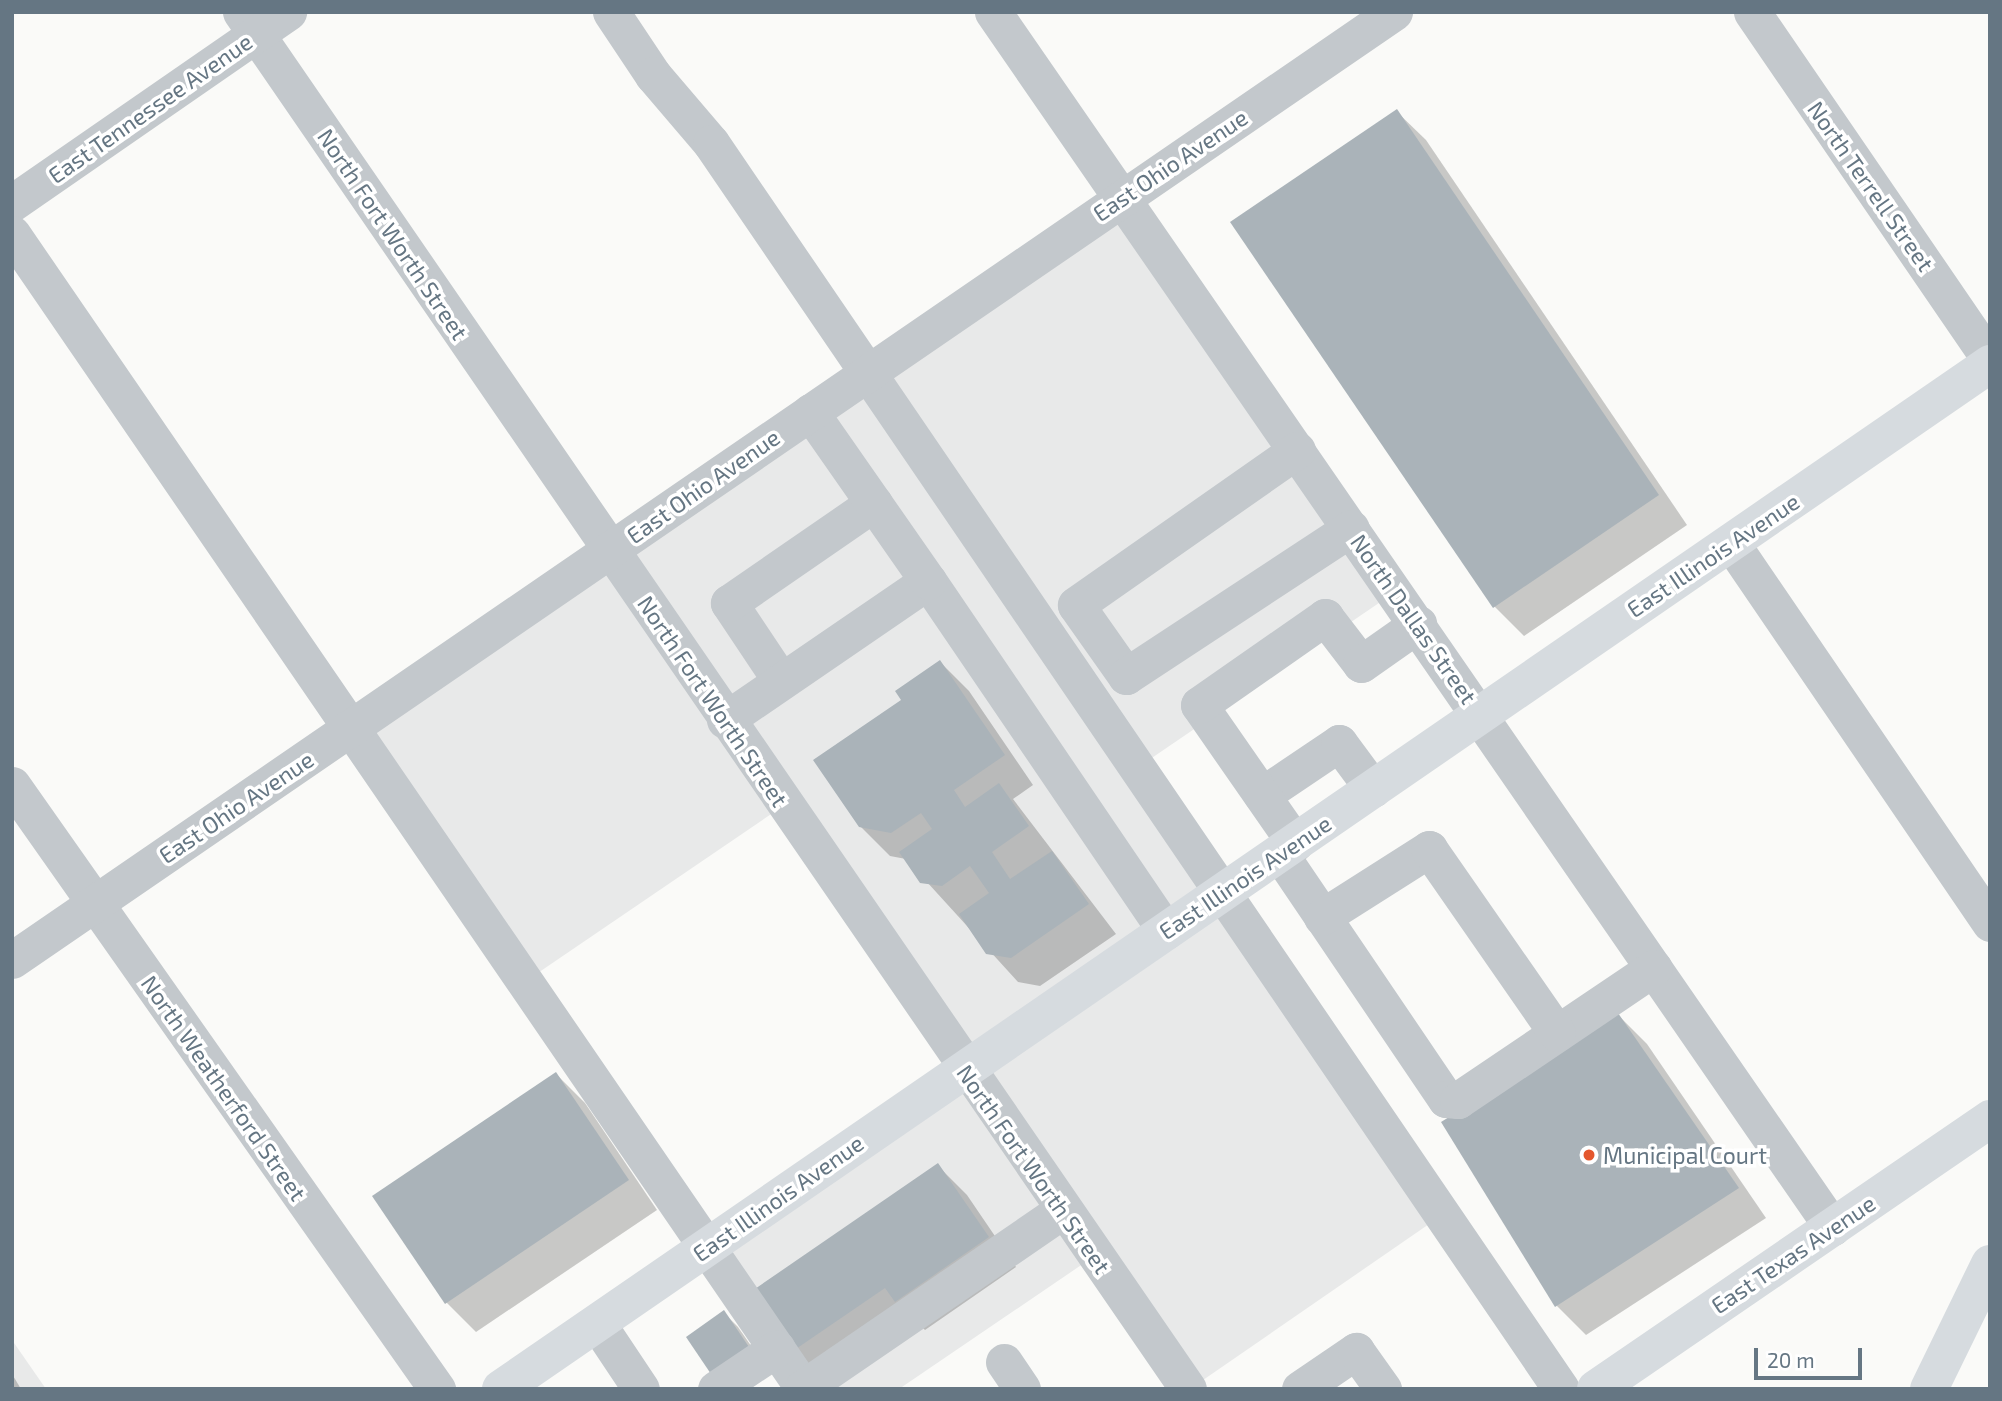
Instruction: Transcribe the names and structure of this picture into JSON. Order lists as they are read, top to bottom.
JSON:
{
  "streets": {
    "main road": ["East Illinois Avenue", "East Texas Avenue"],
    "street": [
      "East Tennessee Avenue",
      "East Ohio Avenue",
      "North Terrell Street",
      "North Fort Worth Street",
      "North Dallas Street",
      "North Weatherford Street"
    ]
  },
  "crossings": [
    ["East Tennessee Avenue", "North Fort Worth Street"],
    ["East Ohio Avenue", "North Fort Worth Street"],
    ["East Ohio Avenue", "North Dallas Street"],
    ["East Ohio Avenue", "North Weatherford Street"],
    ["North Fort Worth Street", "East Illinois Avenue"],
    ["East Illinois Avenue", "North Dallas Street"],
    ["North Dallas Street", "East Texas Avenue"]
  ],
  "places": ["Municipal Court"],
  "scale_bar": "20 m"
}
